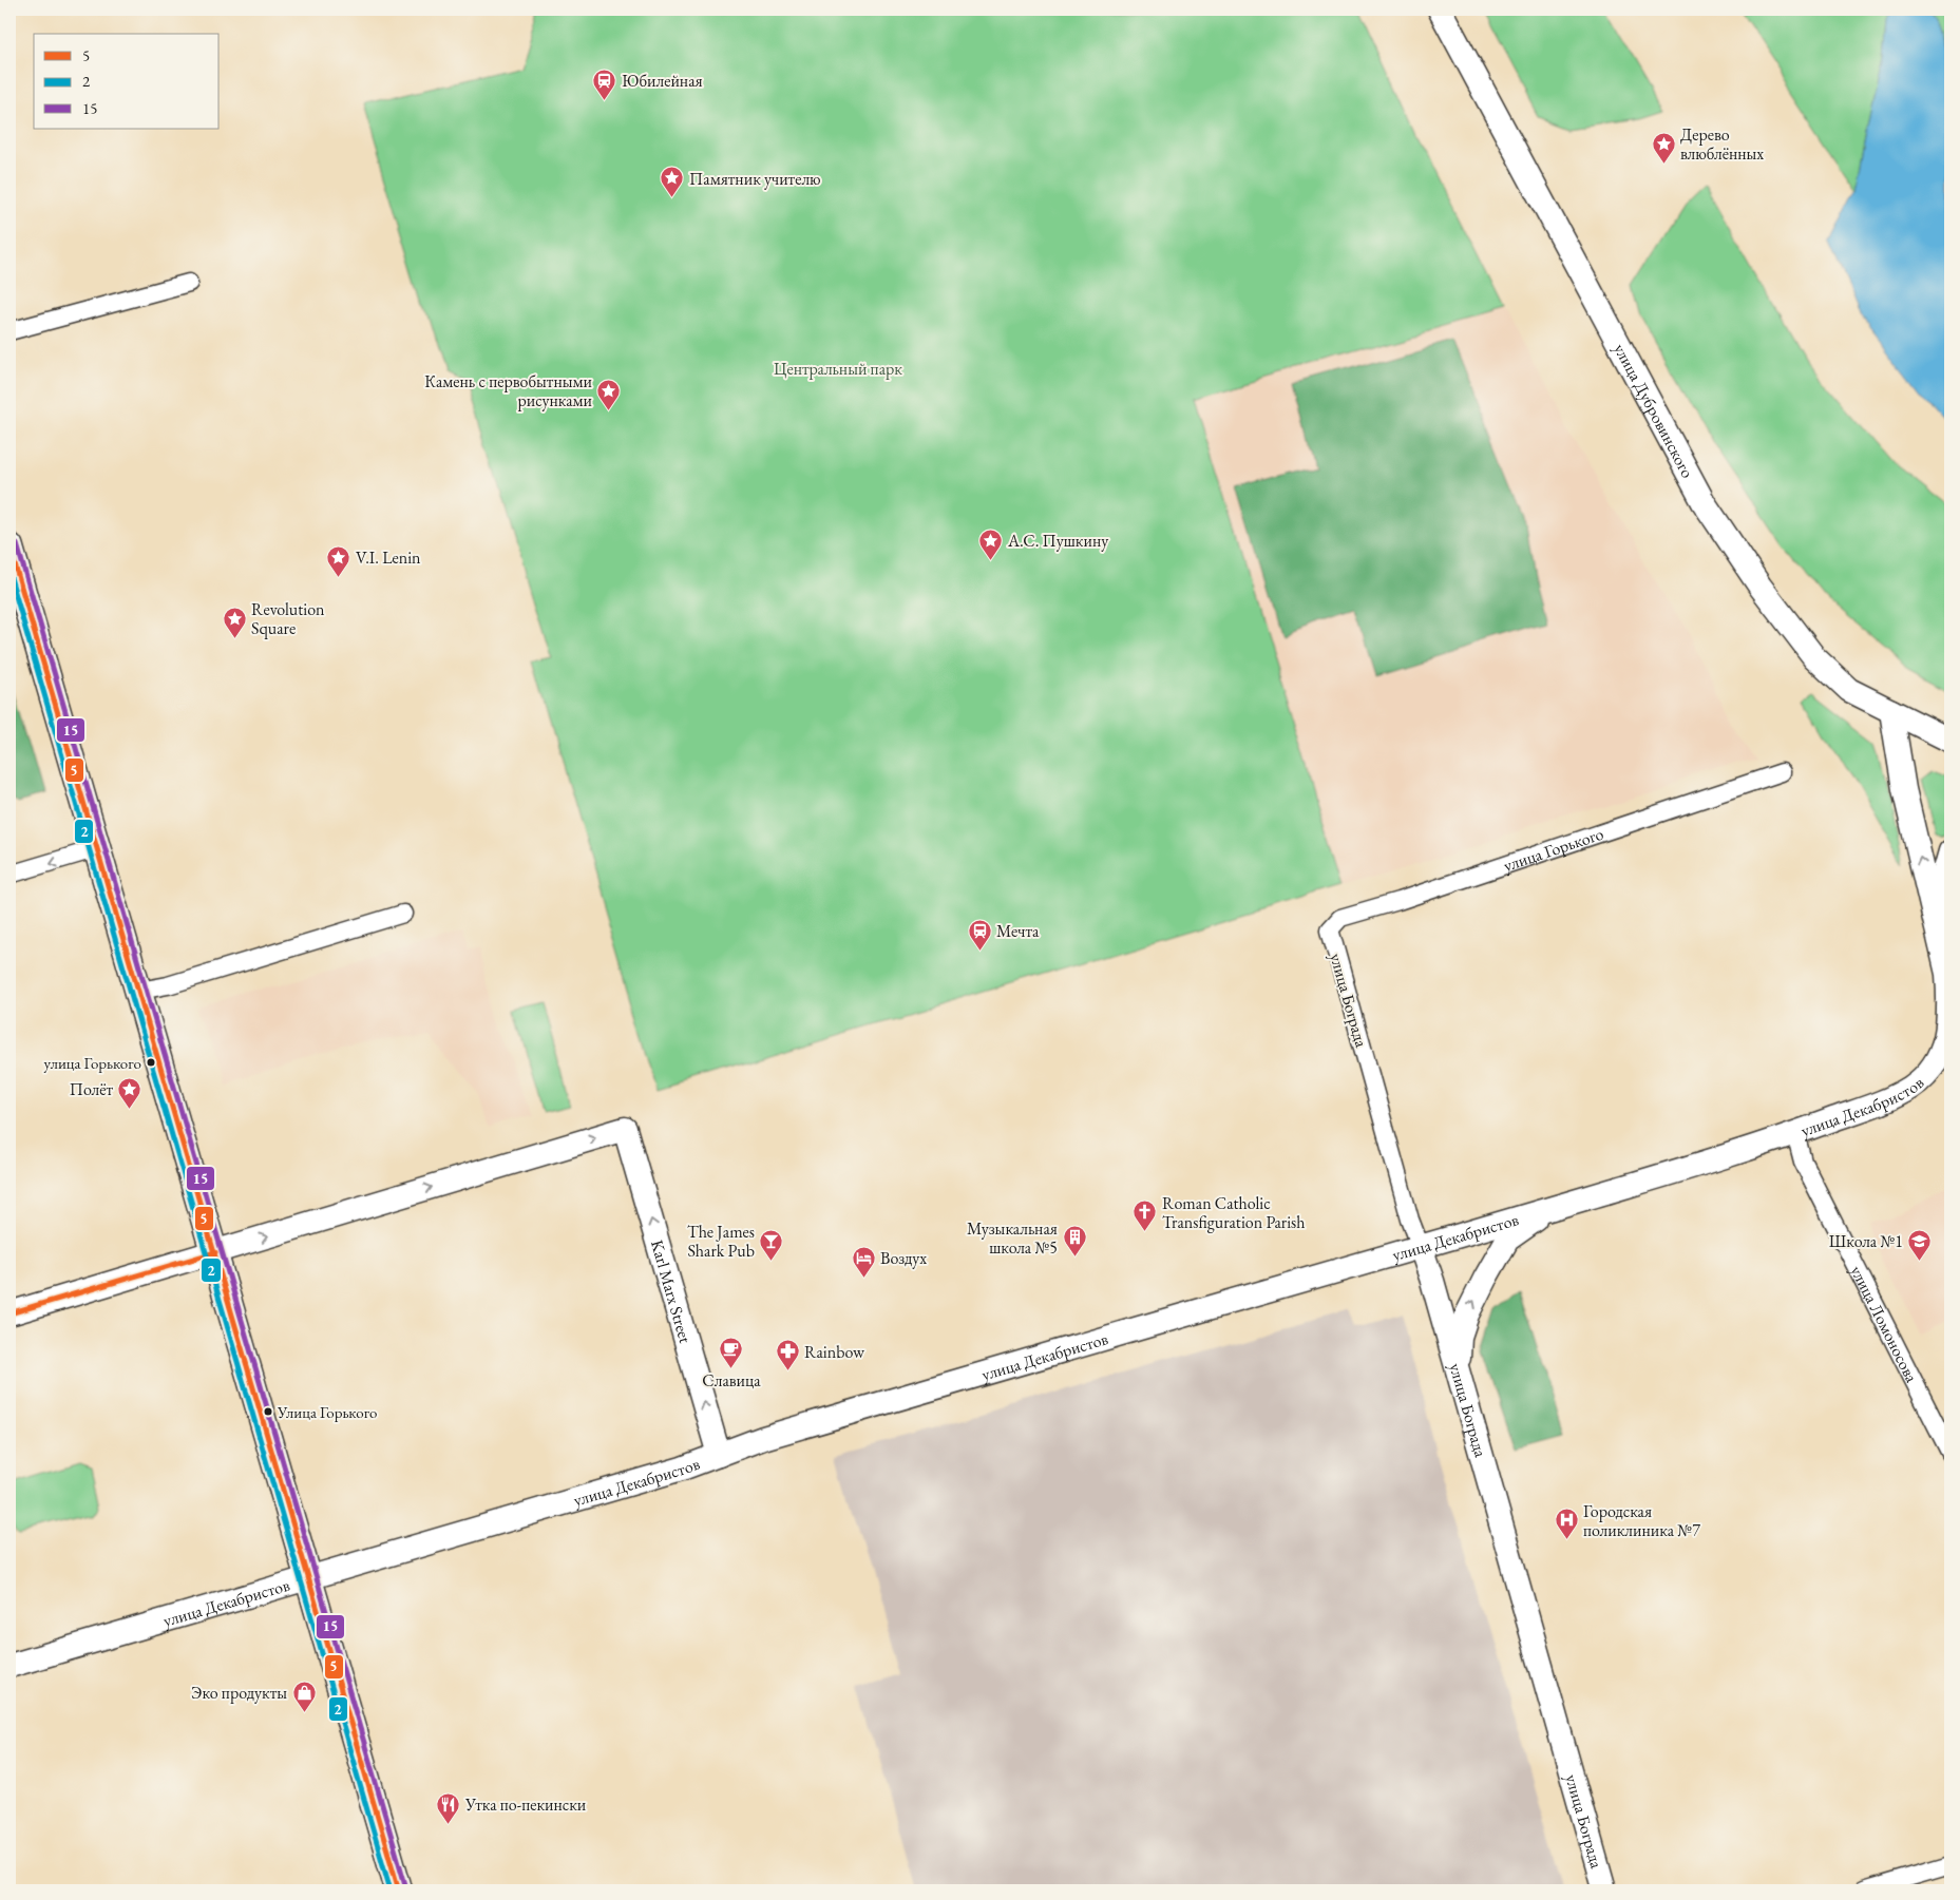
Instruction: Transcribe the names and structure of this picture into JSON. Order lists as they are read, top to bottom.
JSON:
{
  "streets": {
    "main road": [
      "улица Дубровинского",
      "улица Бограда",
      "улица Декабристов",
      "Karl Marx Street"
    ],
    "street": ["улица Горького", "улица Ломоносова"]
  },
  "crossings": [
    ["улица Дубровинского", "улица Декабристов"],
    ["улица Горького", "улица Бограда"],
    ["улица Бограда", "улица Декабристов"],
    ["улица Декабристов", "Karl Marx Street"],
    ["улица Декабристов", "улица Ломоносова"]
  ],
  "parks": ["Центральный парк"],
  "places": {
    "station": ["Юбилейная", "Мечта"],
    "place": [
      "Дерево влюблённых",
      "Памятник учителю",
      "Камень с первобытными рисунками",
      "А.С. Пушкину",
      "V.I. Lenin",
      "Revolution Square",
      "Полёт"
    ],
    "other": ["улица Горького", "Улица Горького"],
    "church": ["Roman Catholic Transfiguration Parish"],
    "building": ["Музыкальная школа №5"],
    "bar": ["The James Shark Pub"],
    "school or university": ["Школа №1"],
    "hotel": ["Воздух"],
    "cafe": ["Славица"],
    "pharmacy": ["Rainbow"],
    "hospital": ["Городская поликлиника №7"],
    "shop": ["Эко продукты"],
    "restaurant": ["Утка по-пекински"]
  },
  "lines": ["transit line 15", "transit line 5", "transit line 2"],
  "legend": ["5", "2", "15"]
}
